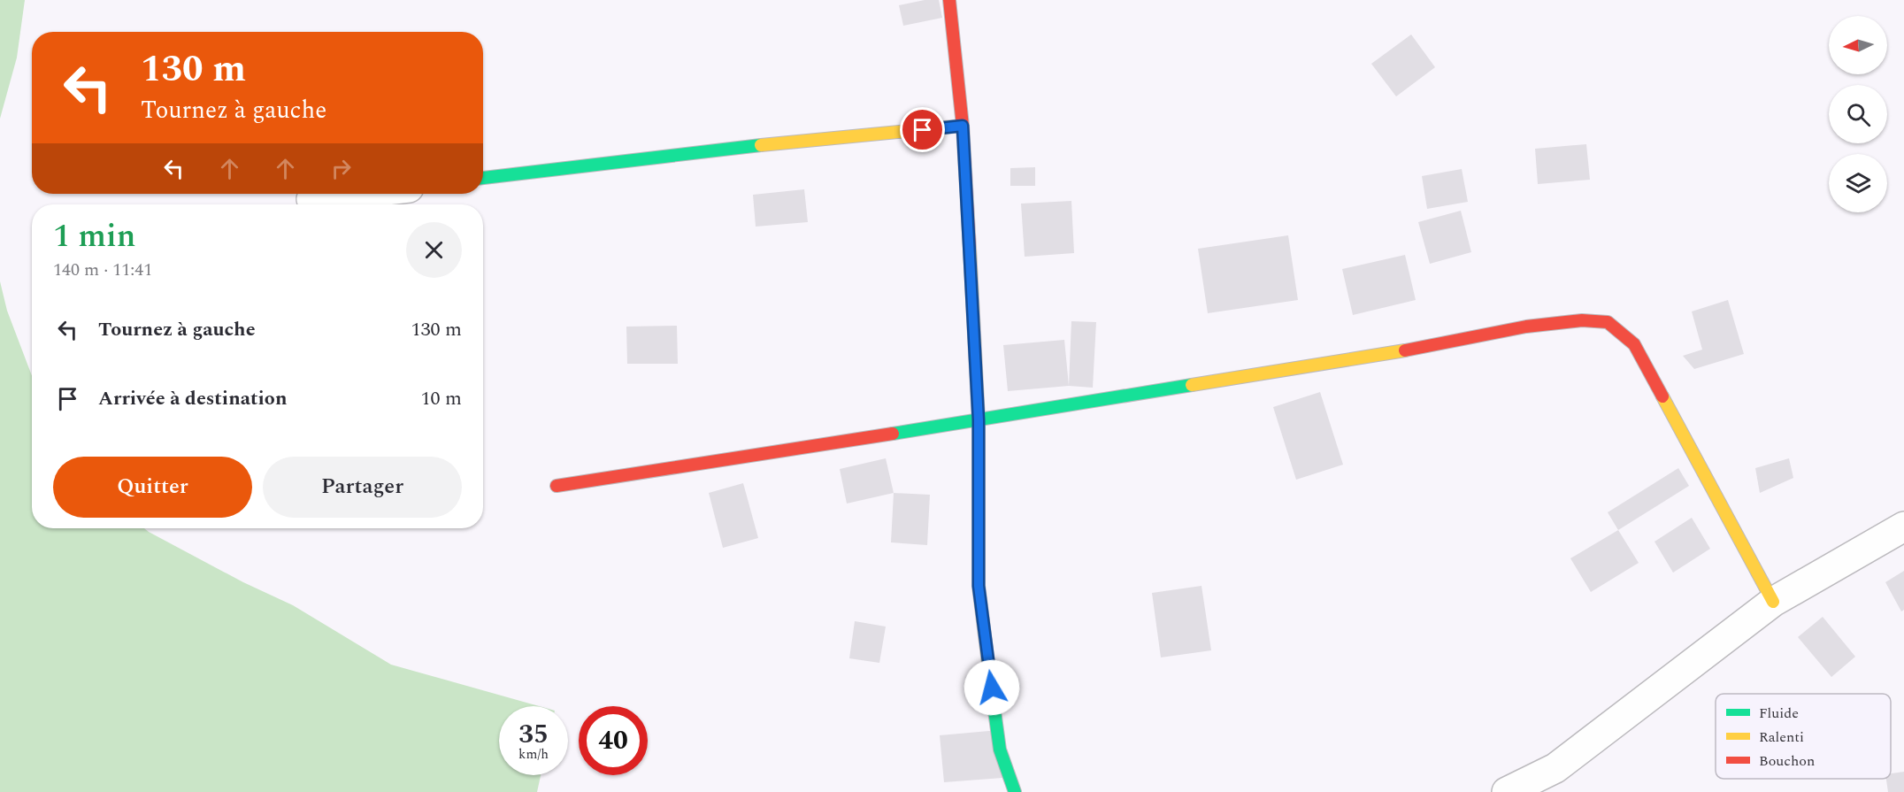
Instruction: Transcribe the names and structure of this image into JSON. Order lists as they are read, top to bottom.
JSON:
{
  "legend": ["Fluide", "Ralenti", "Bouchon"],
  "north": "left",
  "page": {
    "turn": ["130 m", "Tournez à gauche"],
    "heading": ["1 min", "140 m · 11:41"],
    "list": [
      {
        "name": "Tournez à gauche",
        "value": "130 m"
      },
      {
        "name": "Arrivée à destination",
        "value": "10 m"
      }
    ],
    "buttons": ["Quitter", "Partager"],
    "speed": "35 km/h",
    "limit": "40"
  }
}
